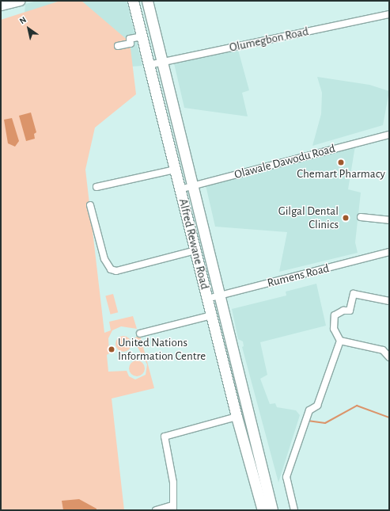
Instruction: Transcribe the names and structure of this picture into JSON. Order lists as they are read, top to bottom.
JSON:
{
  "streets": {
    "main road": ["Alfred Rewane Road"],
    "street": ["Olumegbon Road", "Olawale Dawodu Road", "Rumens Road"]
  },
  "crossings": [
    ["Olumegbon Road", "Alfred Rewane Road"],
    ["Olawale Dawodu Road", "Alfred Rewane Road"],
    ["Alfred Rewane Road", "Rumens Road"]
  ],
  "places": ["Chemart Pharmacy", "Gilgal Dental Clinics", "United Nations Information Centre"],
  "north": "top left"
}
